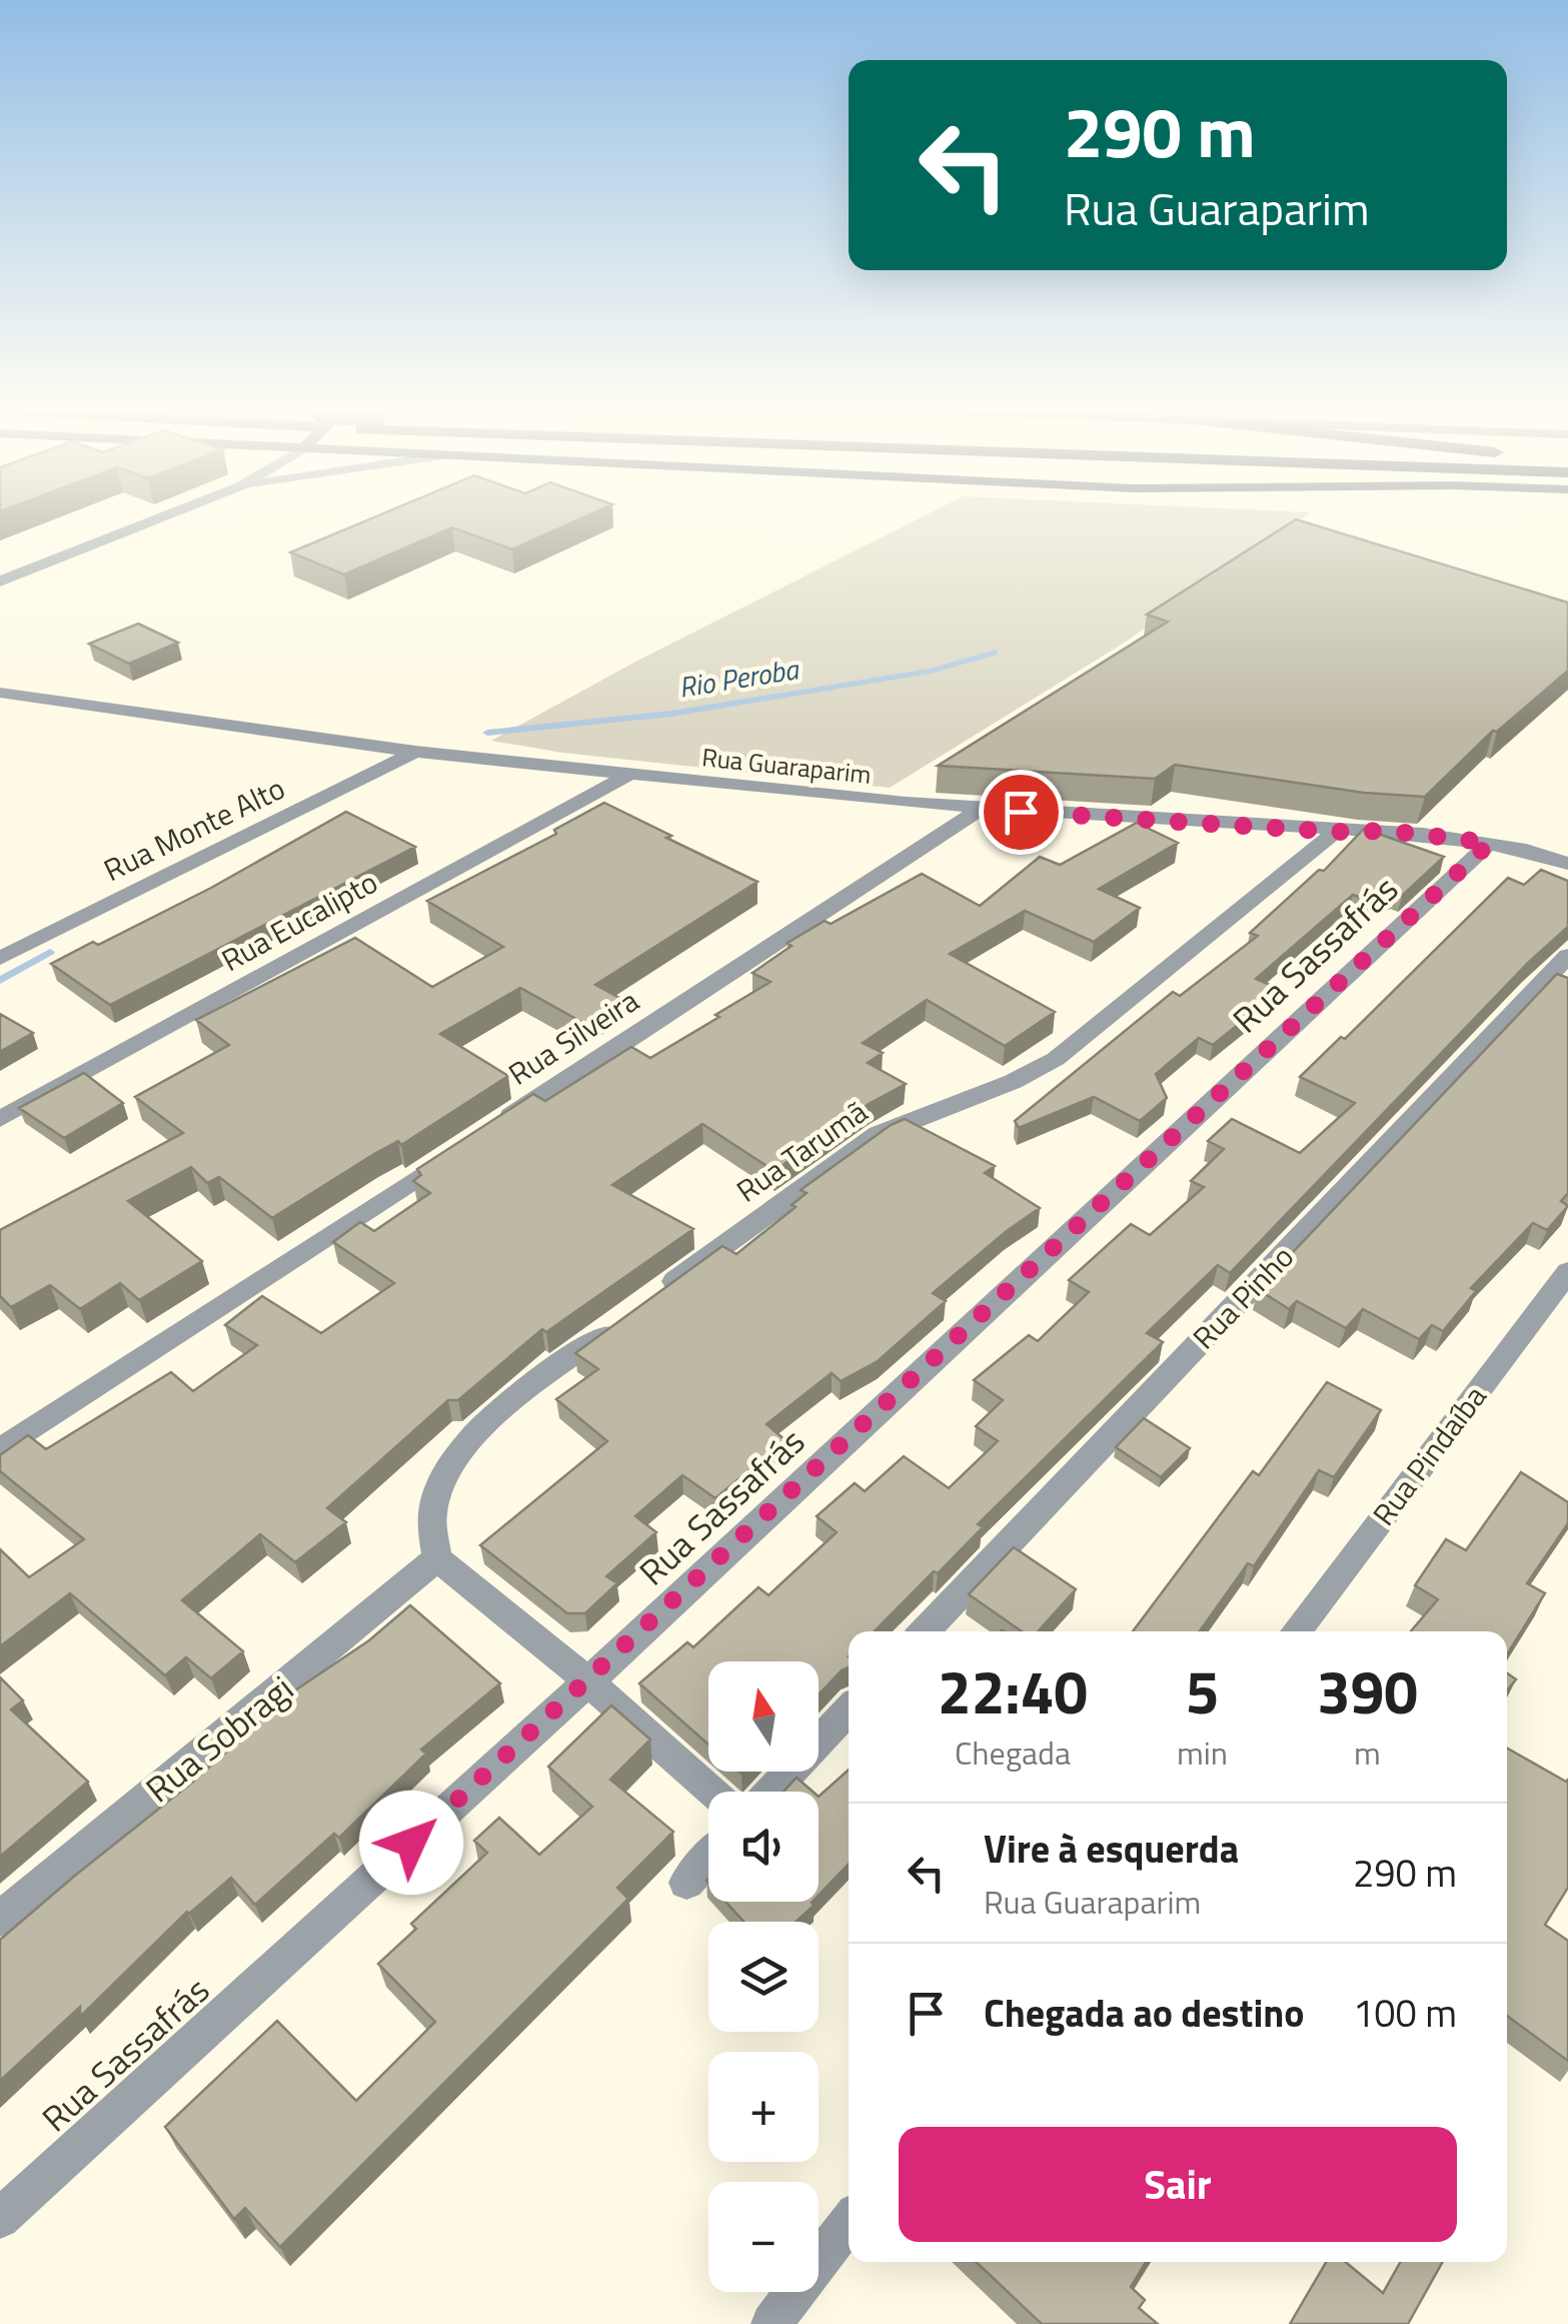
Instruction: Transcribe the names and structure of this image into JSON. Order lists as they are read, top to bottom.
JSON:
{
  "streets": {
    "street": [
      "Rua Guaraparim",
      "Rua Monte Alto",
      "Rua Eucalipto",
      "Rua Sassafrás",
      "Rua Silveira",
      "Rua Tarumã",
      "Rua Pinho",
      "Rua Pindaíba",
      "Rua Sobragi"
    ]
  },
  "crossings": [
    ["Rua Guaraparim", "Rua Monte Alto"],
    ["Rua Guaraparim", "Rua Eucalipto"],
    ["Rua Guaraparim", "Rua Sassafrás"],
    ["Rua Guaraparim", "Rua Silveira"],
    ["Rua Guaraparim", "Rua Tarumã"]
  ],
  "water": ["Rio Peroba"],
  "north": "top",
  "page": {
    "turn": ["290 m", "Rua Guaraparim"],
    "eta": [
      "22:40",
      "Chegada",
      "5",
      "min",
      "390",
      "m"
    ],
    "map_buttons": ["+", "−"],
    "list": [
      {
        "name": "Vire à esquerda",
        "note": "Rua Guaraparim",
        "value": "290 m"
      },
      {
        "name": "Chegada ao destino",
        "value": "100 m"
      }
    ],
    "buttons": "Sair"
  }
}
